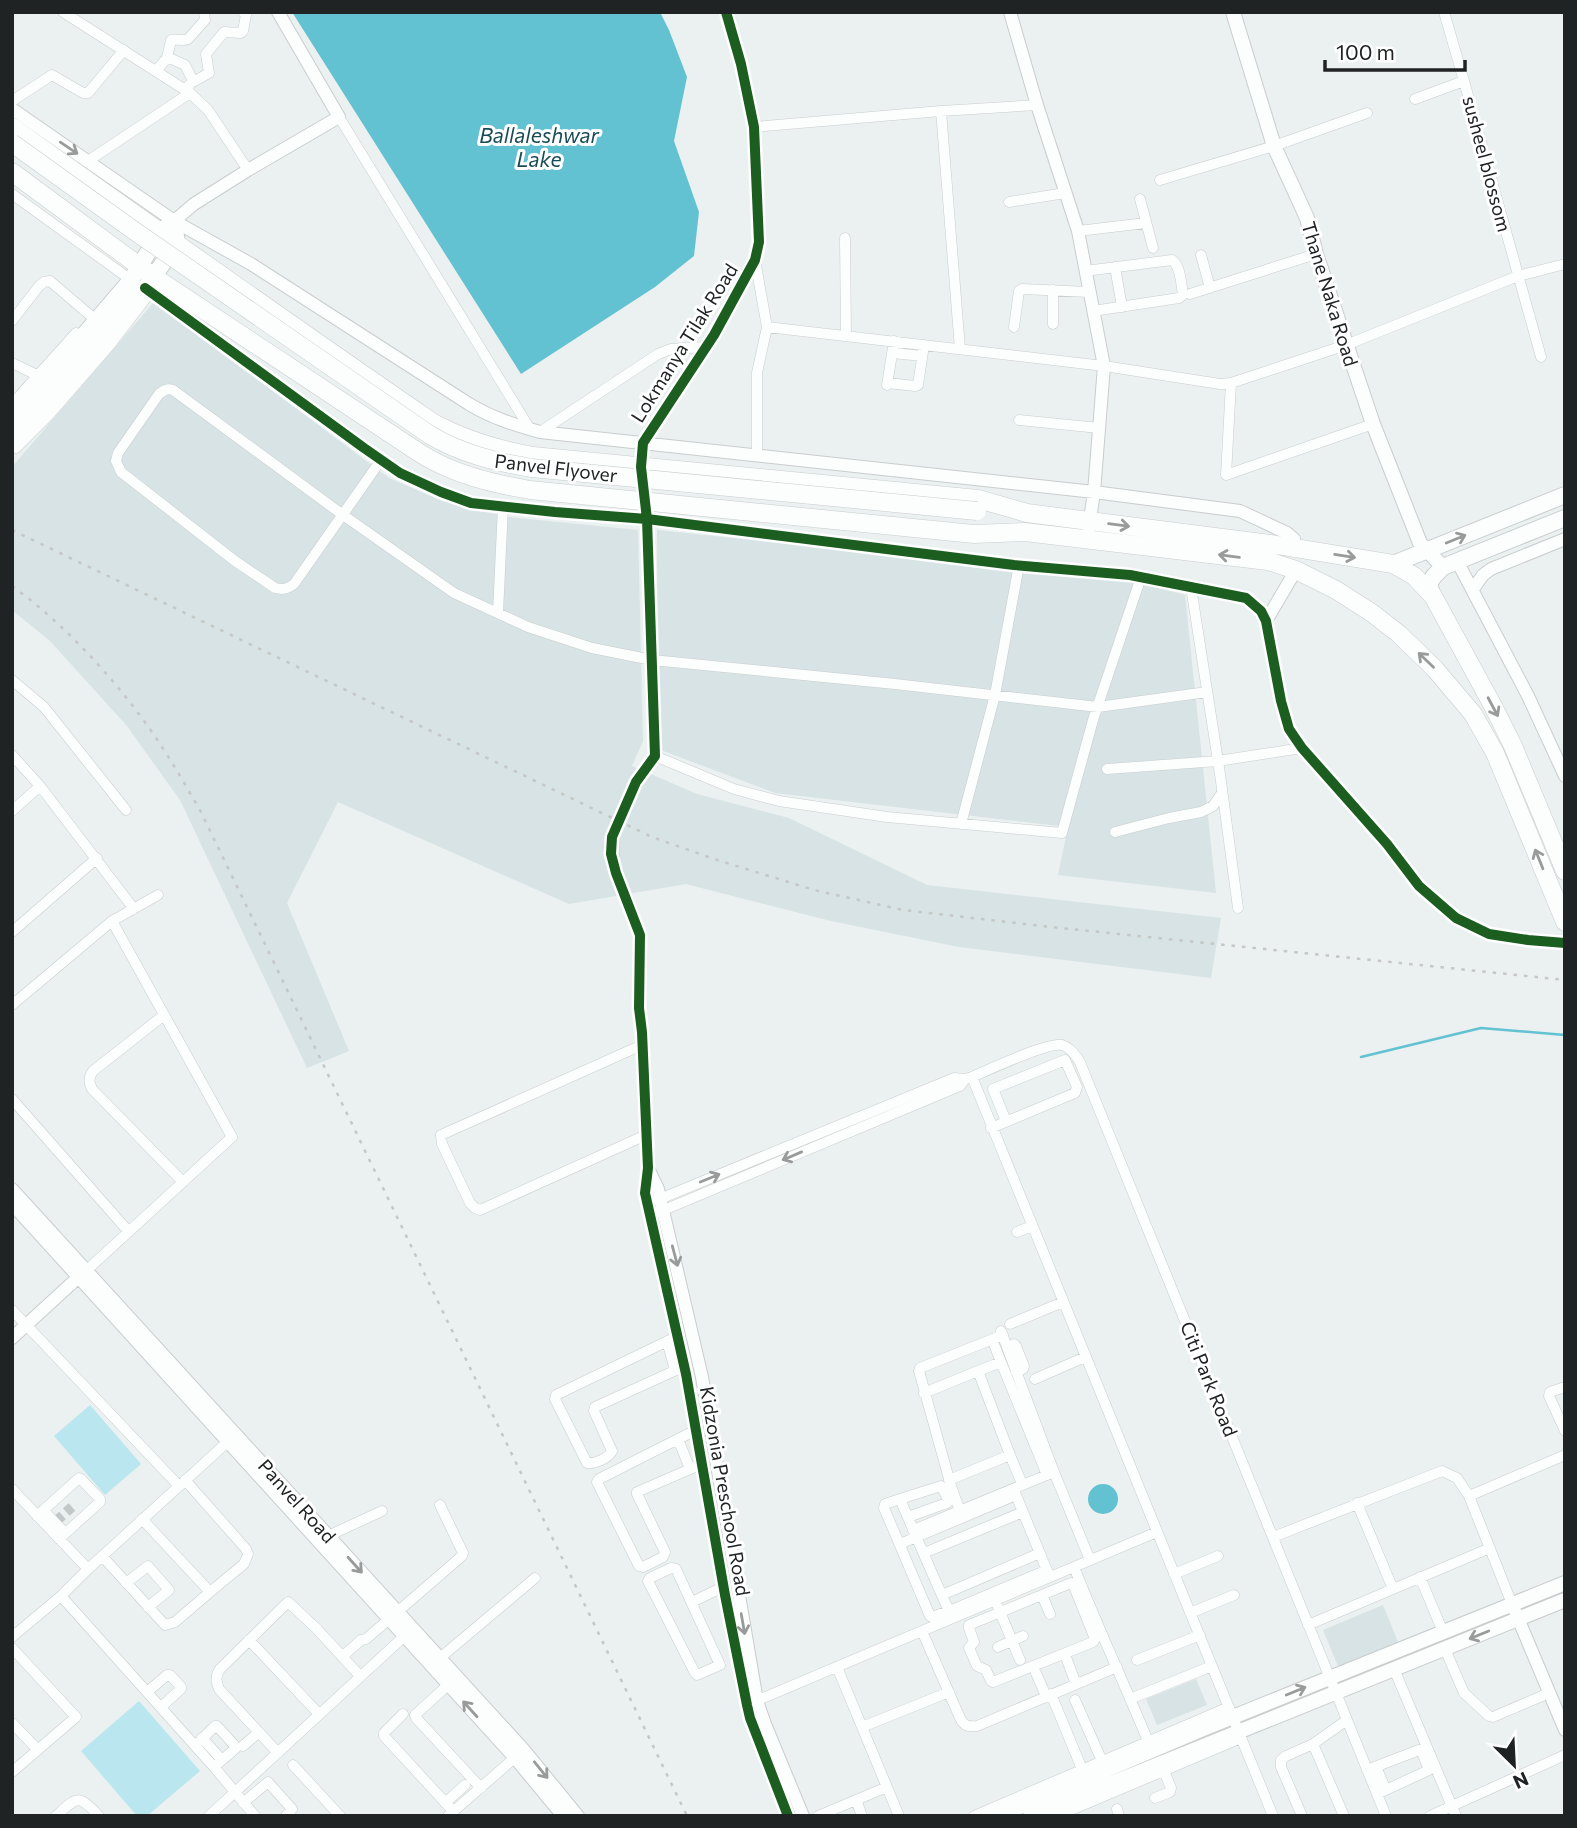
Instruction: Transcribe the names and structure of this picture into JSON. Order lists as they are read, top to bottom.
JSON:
{
  "streets": {
    "highway": ["Panvel Flyover"],
    "main road": ["Thane Naka Road"],
    "street": [
      "susheel blossom",
      "Lokmanya Tilak Road",
      "Citi Park Road",
      "Kidzonia Preschool Road",
      "Panvel Road"
    ]
  },
  "water": ["Ballaleshwar Lake"],
  "scale_bar": "100 m",
  "north": "bottom right"
}
